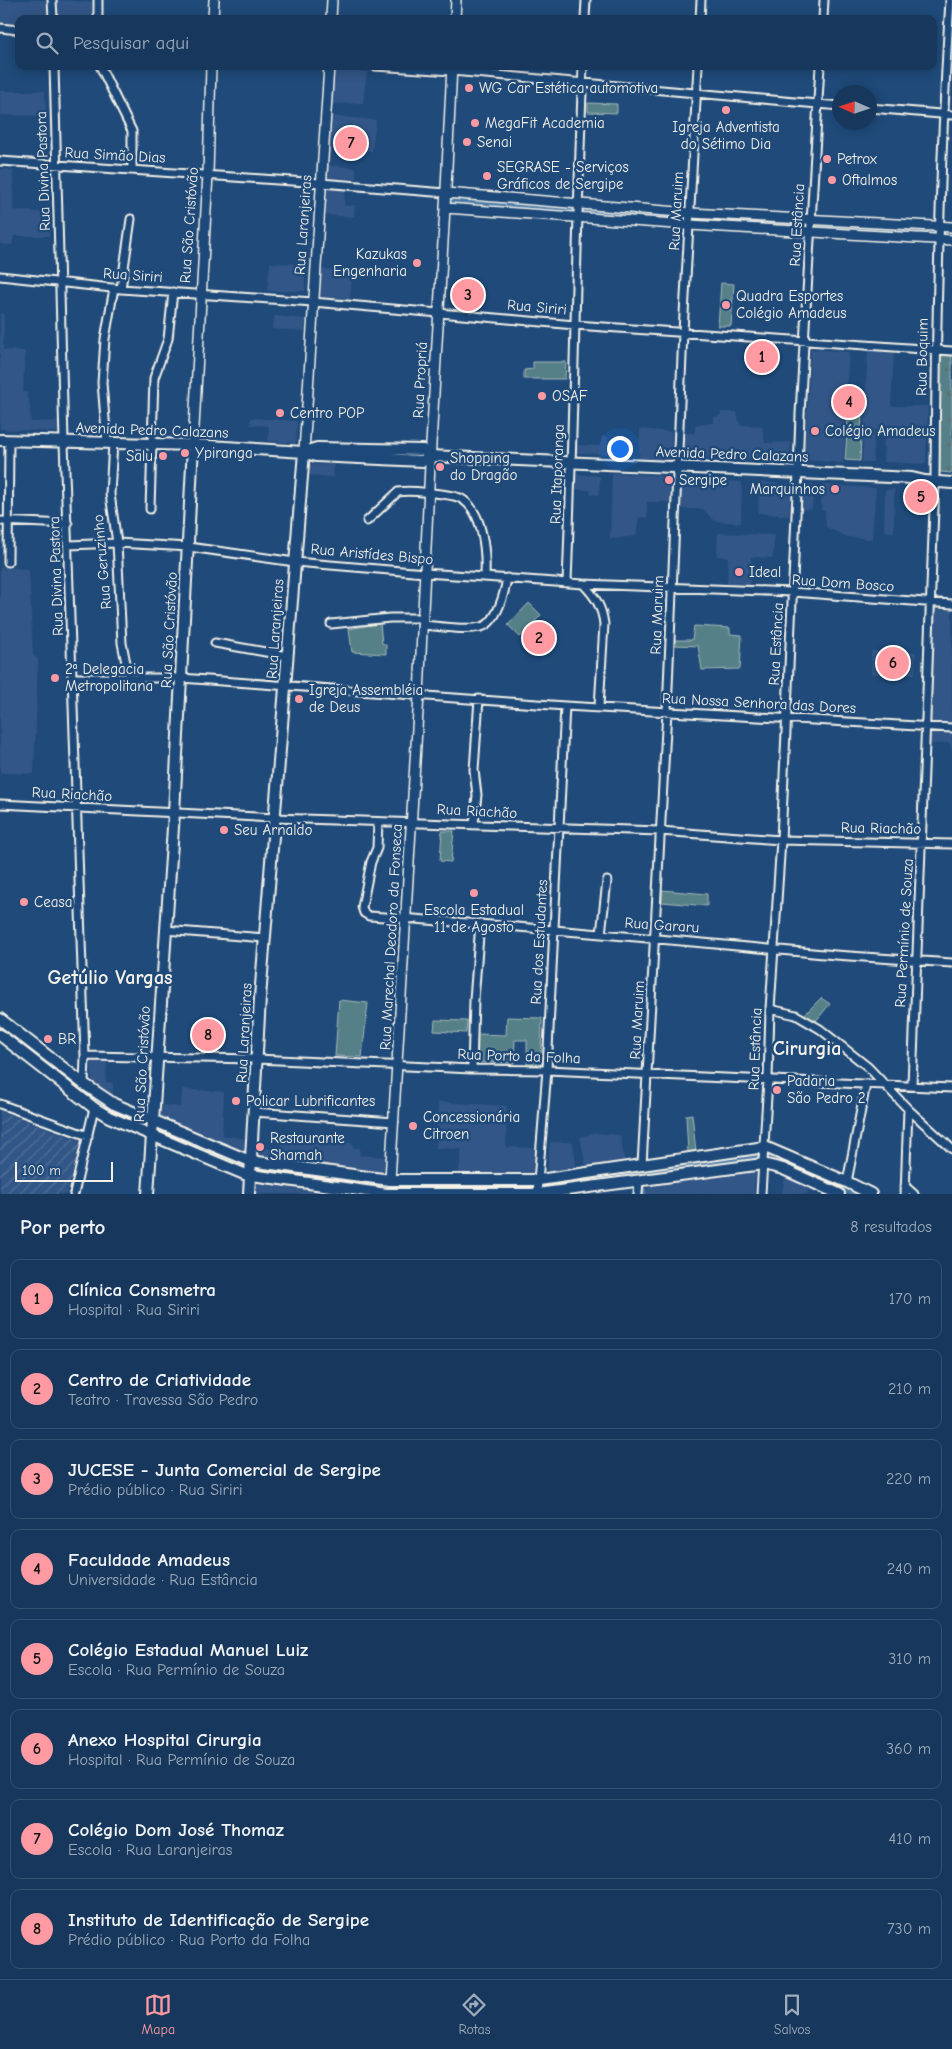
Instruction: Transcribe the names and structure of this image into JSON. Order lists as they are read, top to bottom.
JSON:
{
  "streets": {
    "main road": ["Rua São Cristóvão", "Rua Laranjeiras", "Avenida Pedro Calazans"],
    "street": [
      "Rua Simão Dias",
      "Rua Divina Pastora",
      "Rua Maruim",
      "Rua Estância",
      "Rua Siriri",
      "Rua Boquim",
      "Rua Propriá",
      "Rua Itaporanga",
      "Rua Aristídes Bispo",
      "Rua Geruzinho",
      "Rua Dom Bosco",
      "Rua Nossa Senhora das Dores",
      "Rua Riachão",
      "Rua Gararu",
      "Rua Permínio de Souza",
      "Rua Marechal Deodoro da Fonseca",
      "Rua dos Estudantes",
      "Rua Porto da Folha"
    ]
  },
  "crossings": [
    ["Rua Simão Dias", "Rua Divina Pastora"],
    ["Rua Simão Dias", "Rua São Cristóvão"],
    ["Rua Simão Dias", "Rua Laranjeiras"],
    ["Rua Simão Dias", "Rua Propriá"],
    ["Rua Divina Pastora", "Rua Siriri"],
    ["Rua Divina Pastora", "Avenida Pedro Calazans"],
    ["Rua Divina Pastora", "Rua Aristídes Bispo"],
    ["Rua Divina Pastora", "Rua Nossa Senhora das Dores"],
    ["Rua Divina Pastora", "Rua Riachão"],
    ["Rua Divina Pastora", "Rua Porto da Folha"],
    ["Rua Maruim", "Rua Siriri"],
    ["Rua Maruim", "Avenida Pedro Calazans"],
    ["Rua Maruim", "Rua Aristídes Bispo"],
    ["Rua Maruim", "Rua Dom Bosco"],
    ["Rua Maruim", "Rua Nossa Senhora das Dores"],
    ["Rua Maruim", "Rua Riachão"],
    ["Rua Maruim", "Rua Gararu"],
    ["Rua Maruim", "Rua Porto da Folha"],
    ["Rua São Cristóvão", "Rua Siriri"],
    ["Rua São Cristóvão", "Avenida Pedro Calazans"],
    ["Rua São Cristóvão", "Rua Aristídes Bispo"],
    ["Rua São Cristóvão", "Rua Nossa Senhora das Dores"],
    ["Rua São Cristóvão", "Rua Riachão"],
    ["Rua São Cristóvão", "Rua Porto da Folha"],
    ["Rua Laranjeiras", "Rua Siriri"],
    ["Rua Laranjeiras", "Avenida Pedro Calazans"],
    ["Rua Laranjeiras", "Rua Aristídes Bispo"],
    ["Rua Laranjeiras", "Rua Nossa Senhora das Dores"],
    ["Rua Laranjeiras", "Rua Riachão"],
    ["Rua Laranjeiras", "Rua Porto da Folha"],
    ["Rua Estância", "Rua Siriri"],
    ["Rua Estância", "Avenida Pedro Calazans"],
    ["Rua Estância", "Rua Dom Bosco"],
    ["Rua Estância", "Rua Nossa Senhora das Dores"],
    ["Rua Estância", "Rua Riachão"],
    ["Rua Estância", "Rua Gararu"],
    ["Rua Estância", "Rua Porto da Folha"],
    ["Rua Siriri", "Rua Boquim"],
    ["Rua Siriri", "Rua Propriá"],
    ["Rua Siriri", "Rua Itaporanga"],
    ["Rua Siriri", "Rua Geruzinho"],
    ["Rua Boquim", "Avenida Pedro Calazans"],
    ["Rua Boquim", "Rua Permínio de Souza"],
    ["Rua Propriá", "Avenida Pedro Calazans"],
    ["Rua Propriá", "Rua Aristídes Bispo"],
    ["Rua Propriá", "Rua Nossa Senhora das Dores"],
    ["Rua Propriá", "Rua Marechal Deodoro da Fonseca"],
    ["Avenida Pedro Calazans", "Rua Itaporanga"],
    ["Avenida Pedro Calazans", "Rua Geruzinho"],
    ["Avenida Pedro Calazans", "Rua Permínio de Souza"],
    ["Rua Itaporanga", "Rua Aristídes Bispo"],
    ["Rua Aristídes Bispo", "Rua Geruzinho"],
    ["Rua Aristídes Bispo", "Rua Dom Bosco"],
    ["Rua Geruzinho", "Rua Nossa Senhora das Dores"],
    ["Rua Dom Bosco", "Rua Permínio de Souza"],
    ["Rua Nossa Senhora das Dores", "Rua Permínio de Souza"],
    ["Rua Nossa Senhora das Dores", "Rua Marechal Deodoro da Fonseca"],
    ["Rua Nossa Senhora das Dores", "Rua dos Estudantes"],
    ["Rua Riachão", "Rua Gararu"],
    ["Rua Riachão", "Rua Permínio de Souza"],
    ["Rua Riachão", "Rua Marechal Deodoro da Fonseca"],
    ["Rua Riachão", "Rua dos Estudantes"],
    ["Rua Gararu", "Rua Permínio de Souza"],
    ["Rua Gararu", "Rua Marechal Deodoro da Fonseca"],
    ["Rua Gararu", "Rua dos Estudantes"],
    ["Rua Permínio de Souza", "Rua Porto da Folha"],
    ["Rua Marechal Deodoro da Fonseca", "Rua Porto da Folha"],
    ["Rua dos Estudantes", "Rua Porto da Folha"]
  ],
  "districts": ["Getúlio Vargas", "Cirurgia"],
  "places": [
    "WG Car Estética automotiva",
    "Igreja Adventista do Sétimo Dia",
    "MegaFit Academia",
    "Senai",
    "Petrox",
    "SEGRASE - Serviços Gráficos de Sergipe",
    "Oftalmos",
    "Kazukas Engenharia",
    "Quadra Esportes Colégio Amadeus",
    "OSAF",
    "Centro POP",
    "Colégio Amadeus",
    "Ypiranga",
    "Salu",
    "Shopping do Dragão",
    "Sergipe",
    "Marquinhos",
    "Ideal",
    "2ª Delegacia Metropolitana",
    "Igreja Assembléia de Deus",
    "Seu Arnaldo",
    "Escola Estadual 11 de Agosto",
    "Ceasa",
    "BR",
    "Padaria São Pedro 2",
    "Policar Lubrificantes",
    "Concessionária Citroen",
    "Restaurante Shamah"
  ],
  "scale_bar": "100 m",
  "north": "left",
  "page": {
    "search": "Pesquisar aqui",
    "pins": [
      "7",
      "3",
      "1",
      "4",
      "5",
      "2",
      "6",
      "8"
    ],
    "scale": "100 m",
    "heading": ["Por perto", "8 resultados"],
    "list": [
      {
        "mark": "1",
        "name": "Clínica Consmetra",
        "note": "Hospital · Rua Siriri",
        "value": "170 m"
      },
      {
        "mark": "2",
        "name": "Centro de Criatividade",
        "note": "Teatro · Travessa São Pedro",
        "value": "210 m"
      },
      {
        "mark": "3",
        "name": "JUCESE - Junta Comercial de Sergipe",
        "note": "Prédio público · Rua Siriri",
        "value": "220 m"
      },
      {
        "mark": "4",
        "name": "Faculdade Amadeus",
        "note": "Universidade · Rua Estância",
        "value": "240 m"
      },
      {
        "mark": "5",
        "name": "Colégio Estadual Manuel Luiz",
        "note": "Escola · Rua Permínio de Souza",
        "value": "310 m"
      },
      {
        "mark": "6",
        "name": "Anexo Hospital Cirurgia",
        "note": "Hospital · Rua Permínio de Souza",
        "value": "360 m"
      },
      {
        "mark": "7",
        "name": "Colégio Dom José Thomaz",
        "note": "Escola · Rua Laranjeiras",
        "value": "410 m"
      },
      {
        "mark": "8",
        "name": "Instituto de Identificação de Sergipe",
        "note": "Prédio público · Rua Porto da Folha",
        "value": "730 m"
      }
    ],
    "nav": ["Mapa", "Rotas", "Salvos"]
  }
}
